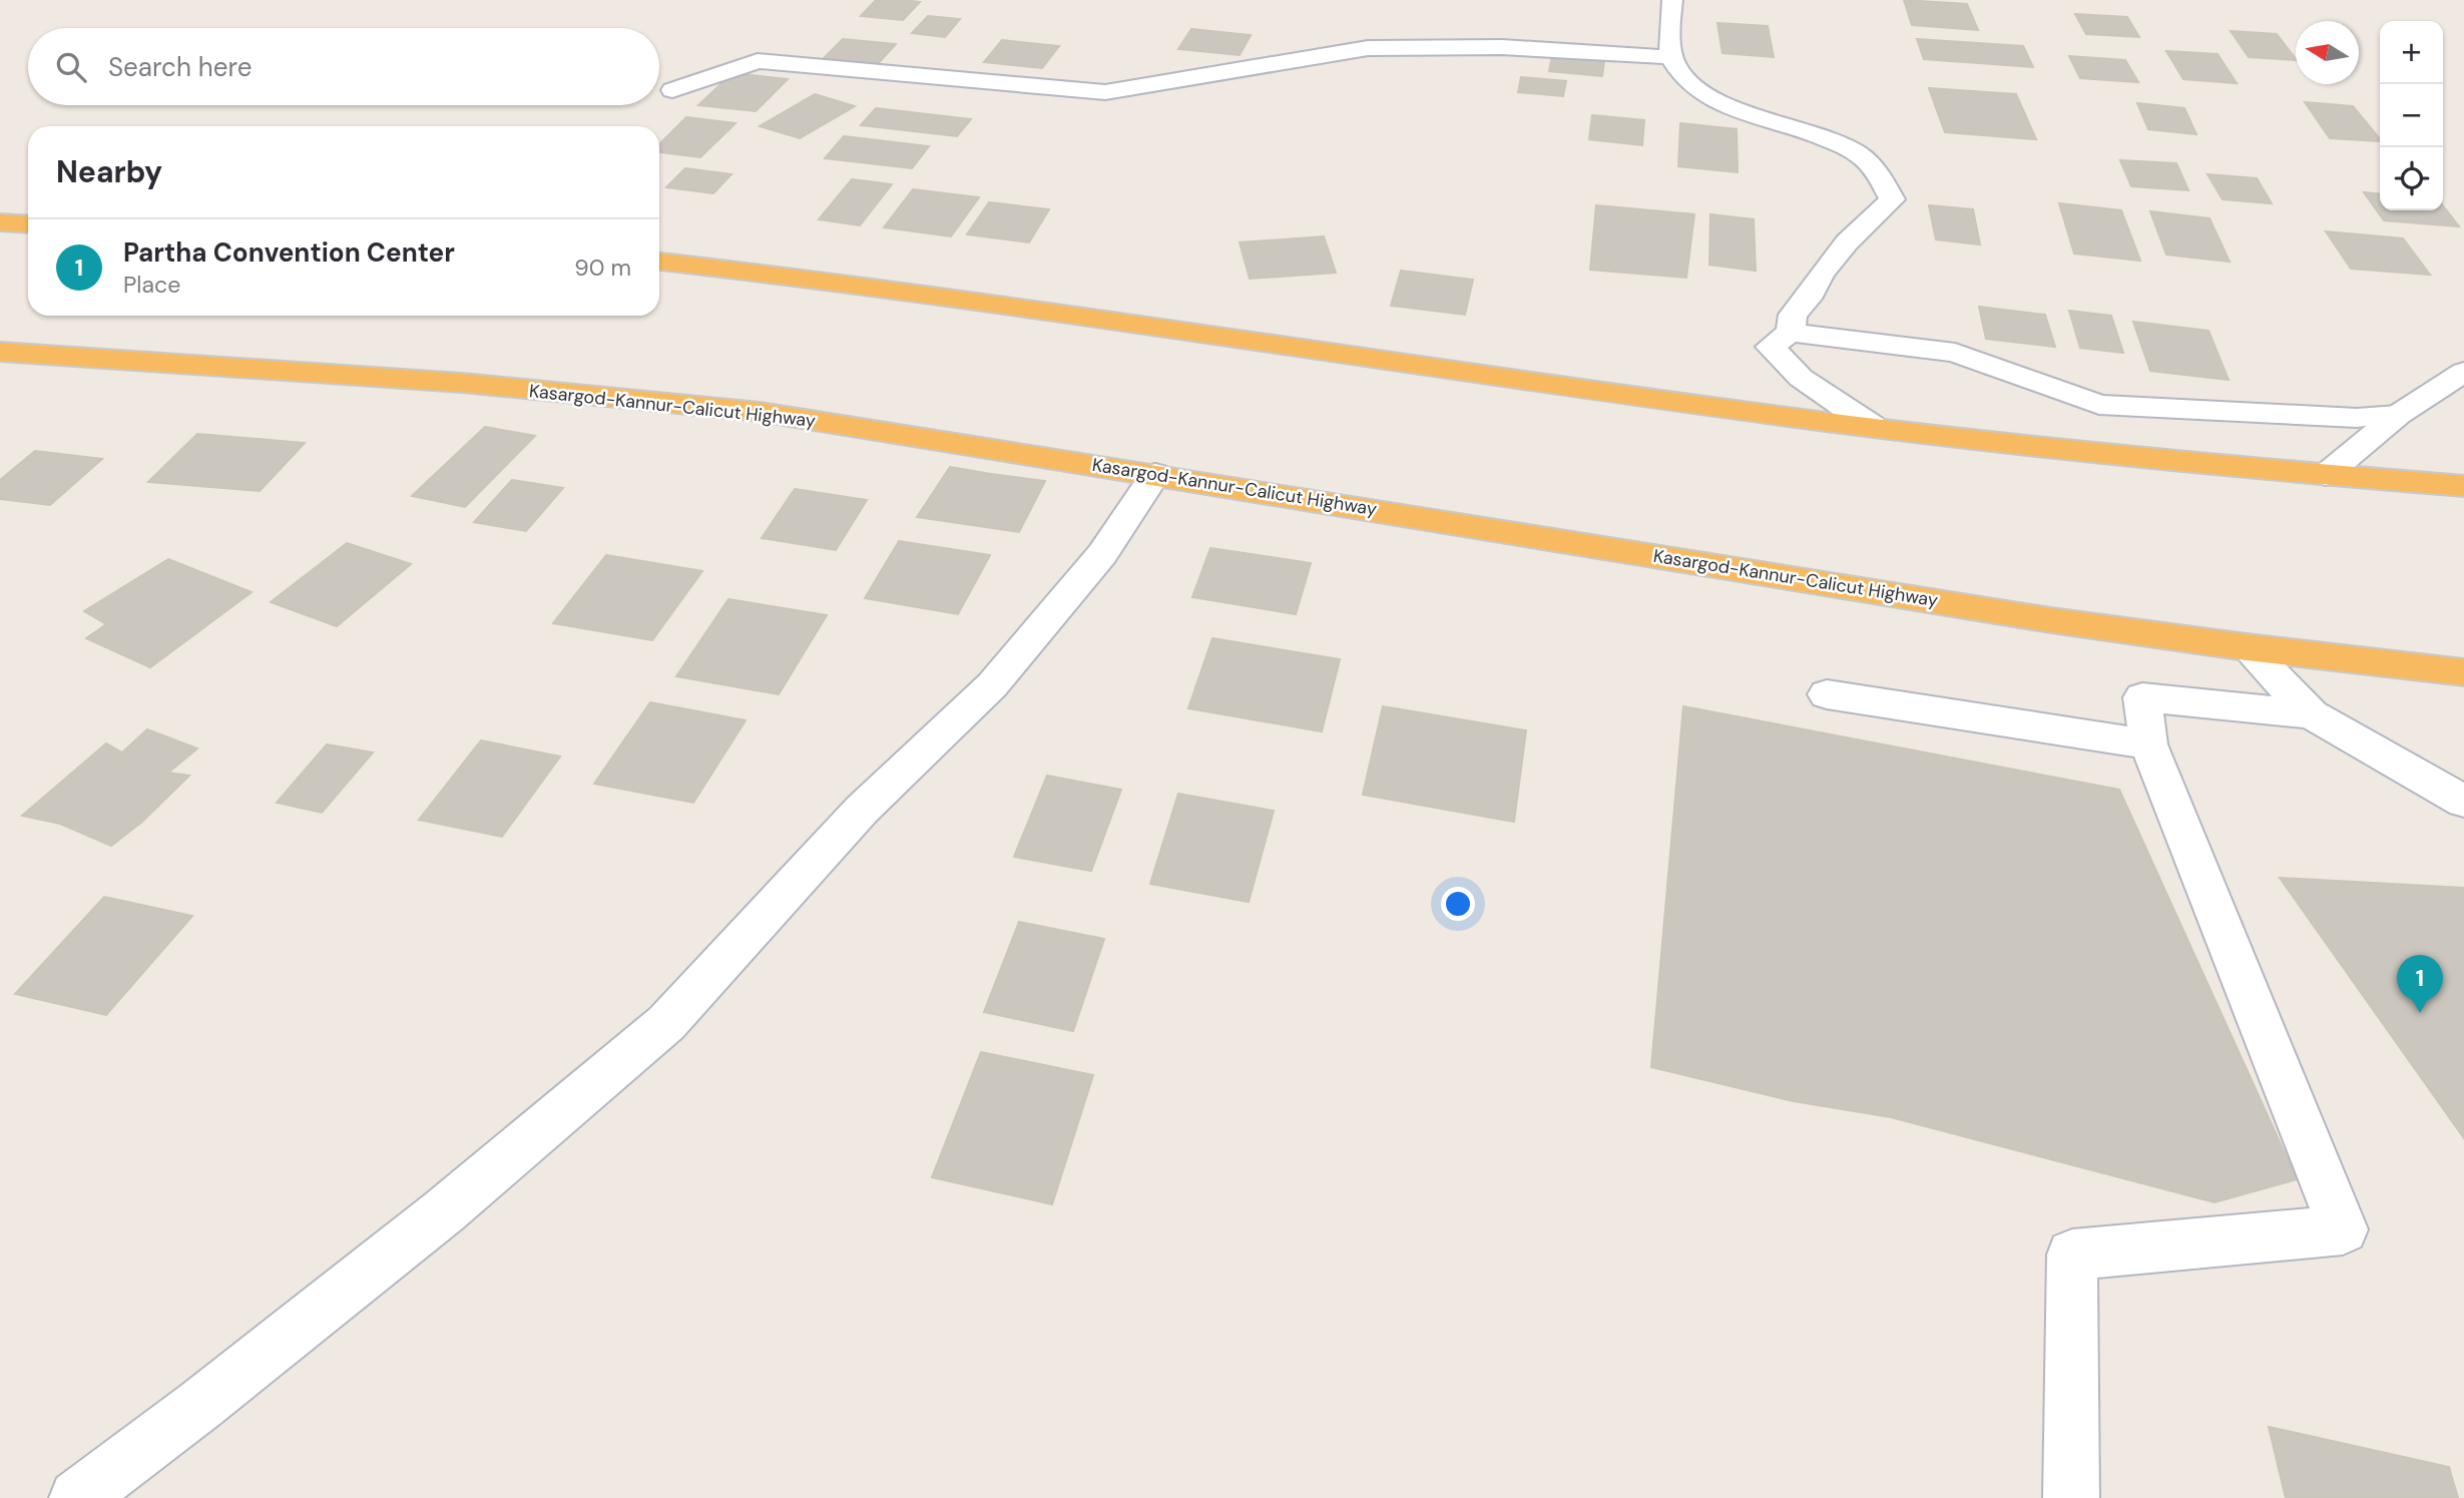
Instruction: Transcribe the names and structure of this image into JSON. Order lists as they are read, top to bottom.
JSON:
{
  "streets": {
    "highway": ["Kasargod-Kannur-Calicut Highway"]
  },
  "north": "left",
  "page": {
    "map_buttons": ["+", "−"],
    "search": "Search here",
    "heading": "Nearby",
    "list": [
      {
        "mark": "1",
        "name": "Partha Convention Center",
        "note": "Place",
        "value": "90 m"
      }
    ],
    "pins": "1"
  }
}
